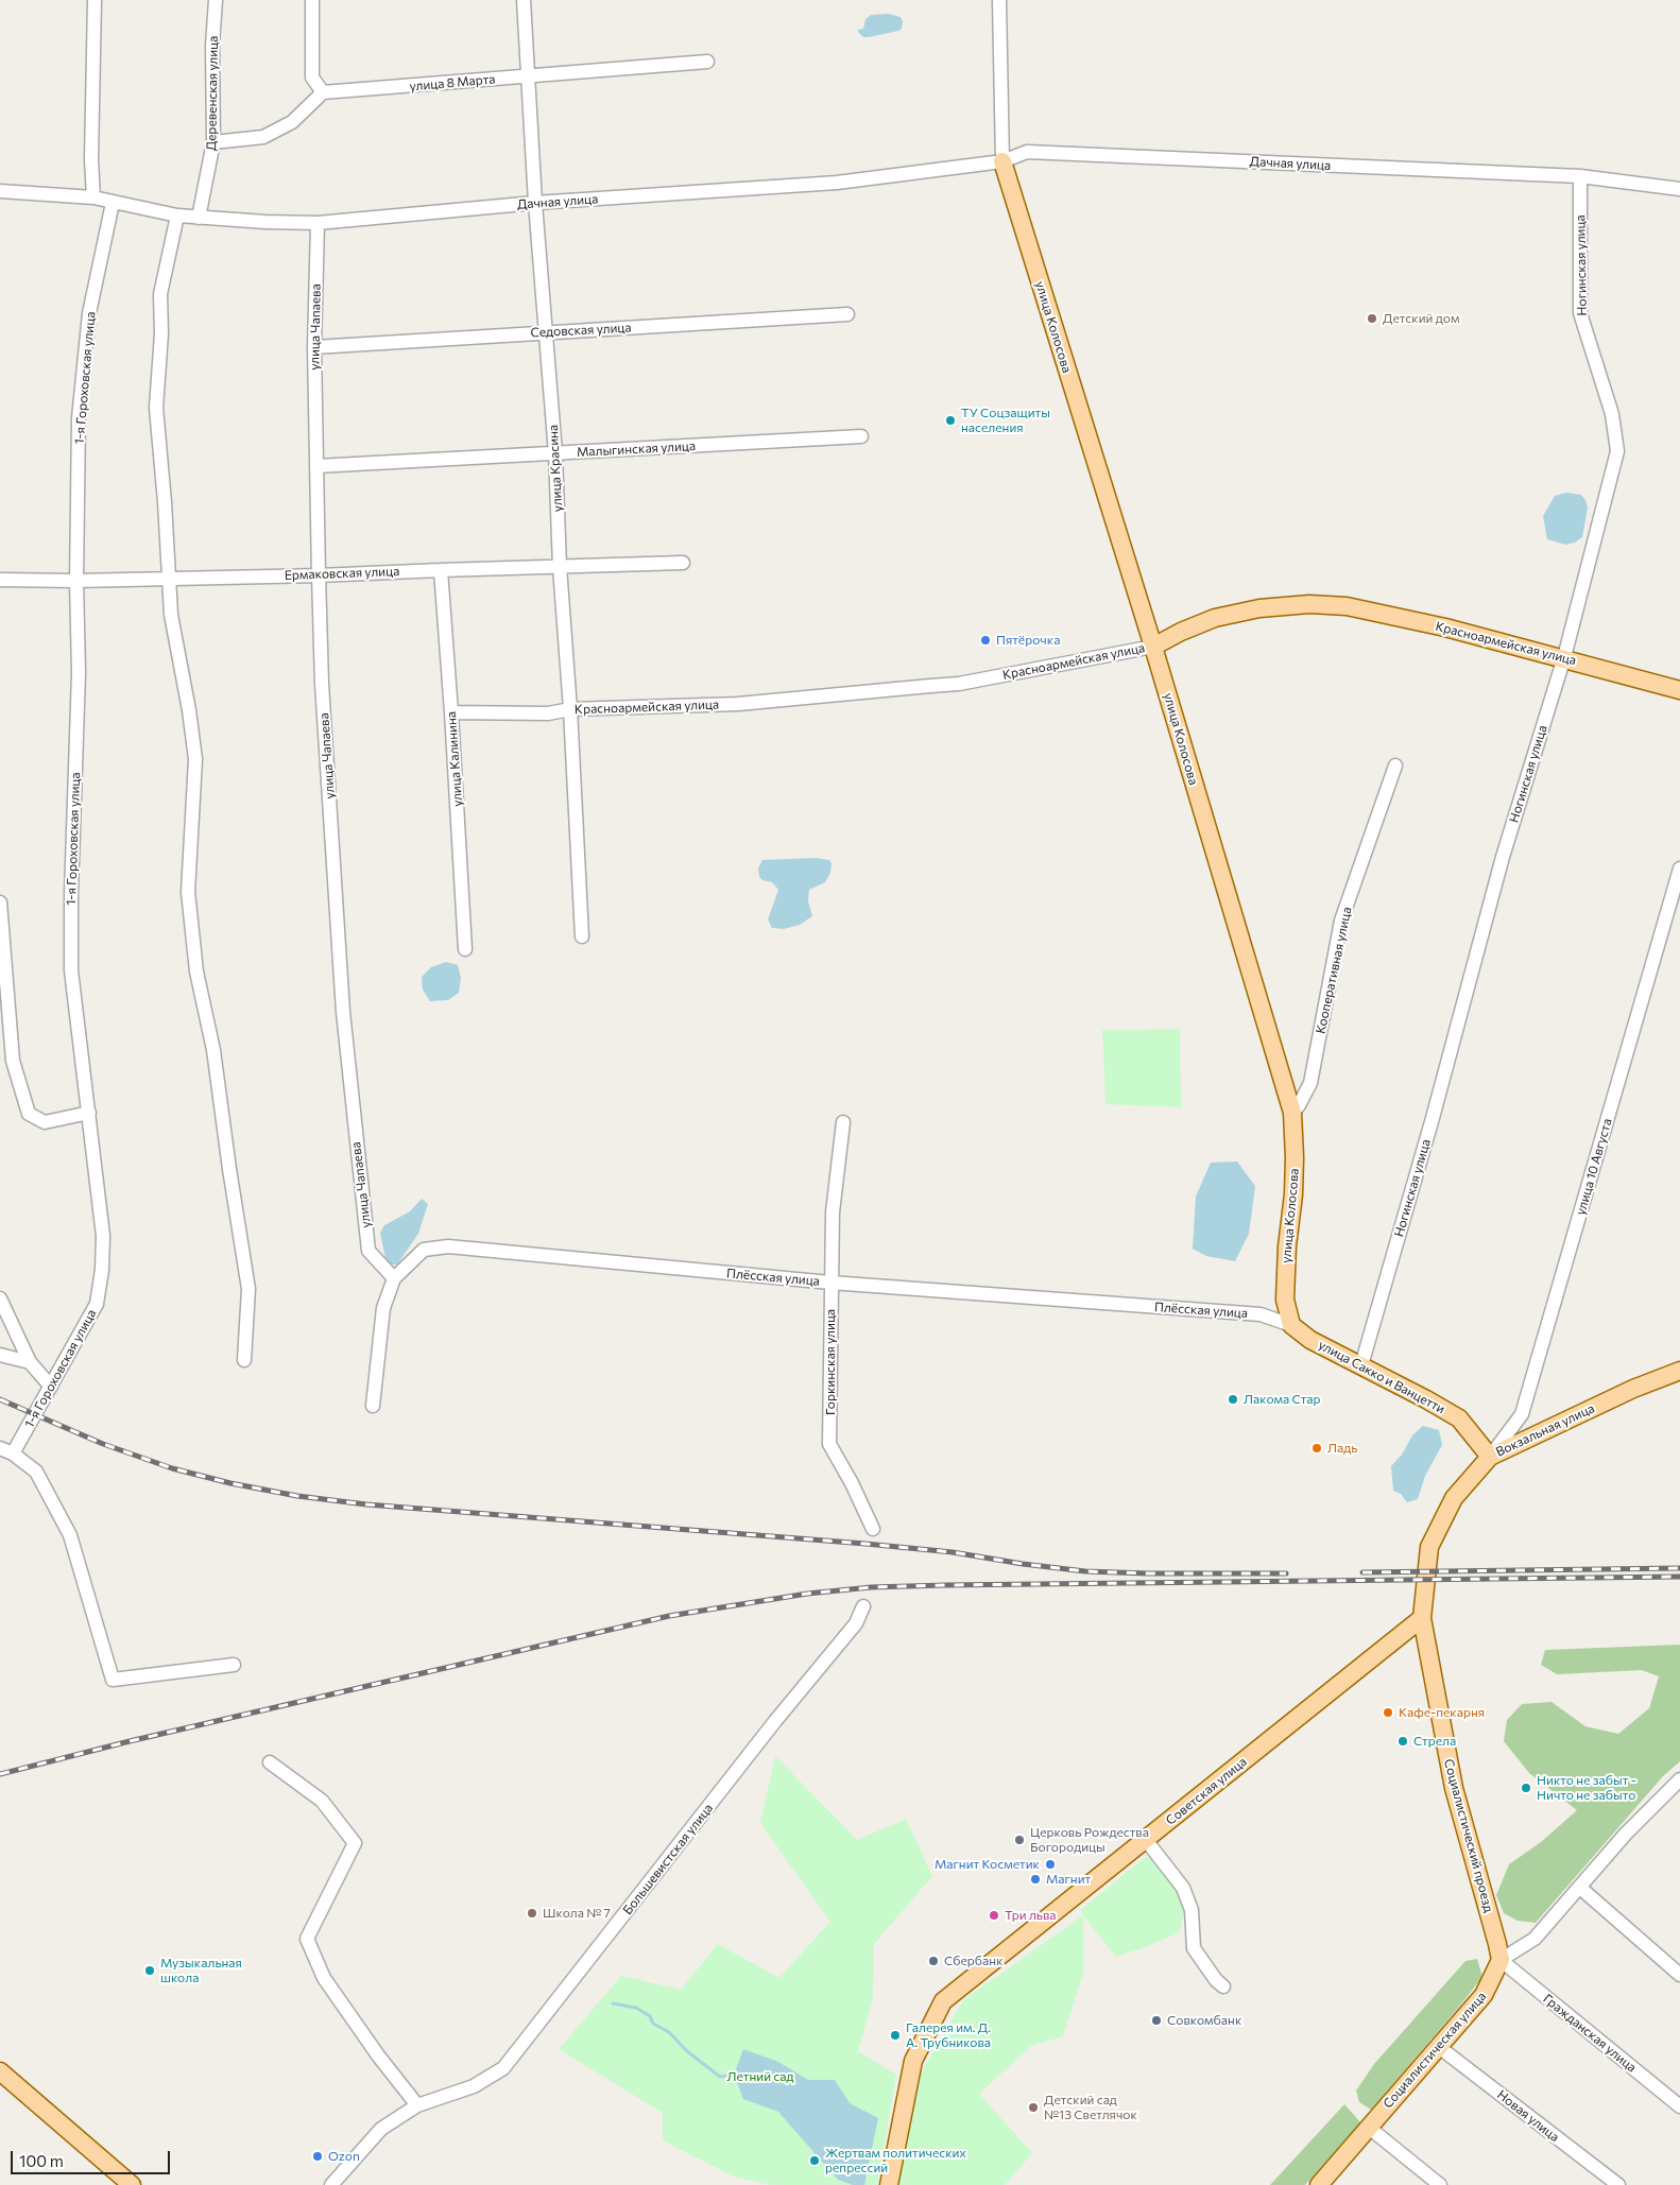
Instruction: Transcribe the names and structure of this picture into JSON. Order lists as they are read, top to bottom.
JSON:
{
  "streets": {
    "main road": [
      "улица Колосова",
      "Красноармейская улица",
      "улица Сакко и Ванцетти",
      "Вокзальная улица",
      "Советская улица",
      "Социалистический проезд",
      "Социалистическая улица"
    ],
    "street": [
      "улица 8 Марта",
      "Деревенская улица",
      "Дачная улица",
      "Ногинская улица",
      "улица Чапаева",
      "Седовская улица",
      "1-я Гороховская улица",
      "Малыгинская улица",
      "улица Красина",
      "Ермаковская улица",
      "улица Калинина",
      "Кооперативная улица",
      "улица 10 Августа",
      "Плёсская улица",
      "Горкинская улица",
      "Большевистская улица",
      "Гражданская улица",
      "Новая улица"
    ]
  },
  "crossings": [
    ["улица 8 Марта", "улица Красина"],
    ["Деревенская улица", "Дачная улица"],
    ["Дачная улица", "Ногинская улица"],
    ["Дачная улица", "улица Чапаева"],
    ["Дачная улица", "улица Колосова"],
    ["Дачная улица", "1-я Гороховская улица"],
    ["Дачная улица", "улица Красина"],
    ["Ногинская улица", "Красноармейская улица"],
    ["Ногинская улица", "улица Сакко и Ванцетти"],
    ["улица Чапаева", "Седовская улица"],
    ["улица Чапаева", "Малыгинская улица"],
    ["улица Чапаева", "Ермаковская улица"],
    ["улица Чапаева", "Плёсская улица"],
    ["улица Колосова", "Красноармейская улица"],
    ["улица Колосова", "Кооперативная улица"],
    ["улица Колосова", "Плёсская улица"],
    ["улица Колосова", "улица Сакко и Ванцетти"],
    ["Седовская улица", "улица Красина"],
    ["1-я Гороховская улица", "Ермаковская улица"],
    ["Малыгинская улица", "улица Красина"],
    ["улица Красина", "Ермаковская улица"],
    ["улица Красина", "Красноармейская улица"],
    ["Ермаковская улица", "улица Калинина"],
    ["Красноармейская улица", "улица Калинина"],
    ["улица 10 Августа", "улица Сакко и Ванцетти"],
    ["улица 10 Августа", "Вокзальная улица"],
    ["Плёсская улица", "Горкинская улица"],
    ["Плёсская улица", "улица Сакко и Ванцетти"],
    ["улица Сакко и Ванцетти", "Вокзальная улица"],
    ["Вокзальная улица", "Советская улица"],
    ["Вокзальная улица", "Социалистический проезд"],
    ["Советская улица", "Социалистический проезд"],
    ["Социалистический проезд", "Гражданская улица"],
    ["Социалистический проезд", "Социалистическая улица"],
    ["Гражданская улица", "Социалистическая улица"],
    ["Социалистическая улица", "Новая улица"]
  ],
  "parks": ["Летний сад"],
  "places": [
    "Детский дом",
    "ТУ Соцзащиты населения",
    "Пятёрочка",
    "Лакома Стар",
    "Ладь",
    "Кафе-пекарня",
    "Стрела",
    "Никто не забыт - Ничто не забыто",
    "Церковь Рождества Богородицы",
    "Магнит Косметик",
    "Магнит",
    "Школа № 7",
    "Три льва",
    "Сбербанк",
    "Музыкальная школа",
    "Совкомбанк",
    "Галерея им. Д. А. Трубникова",
    "Детский сад №13 Светлячок",
    "Ozon",
    "Жертвам политических репрессий"
  ],
  "scale_bar": "100 m"
}
